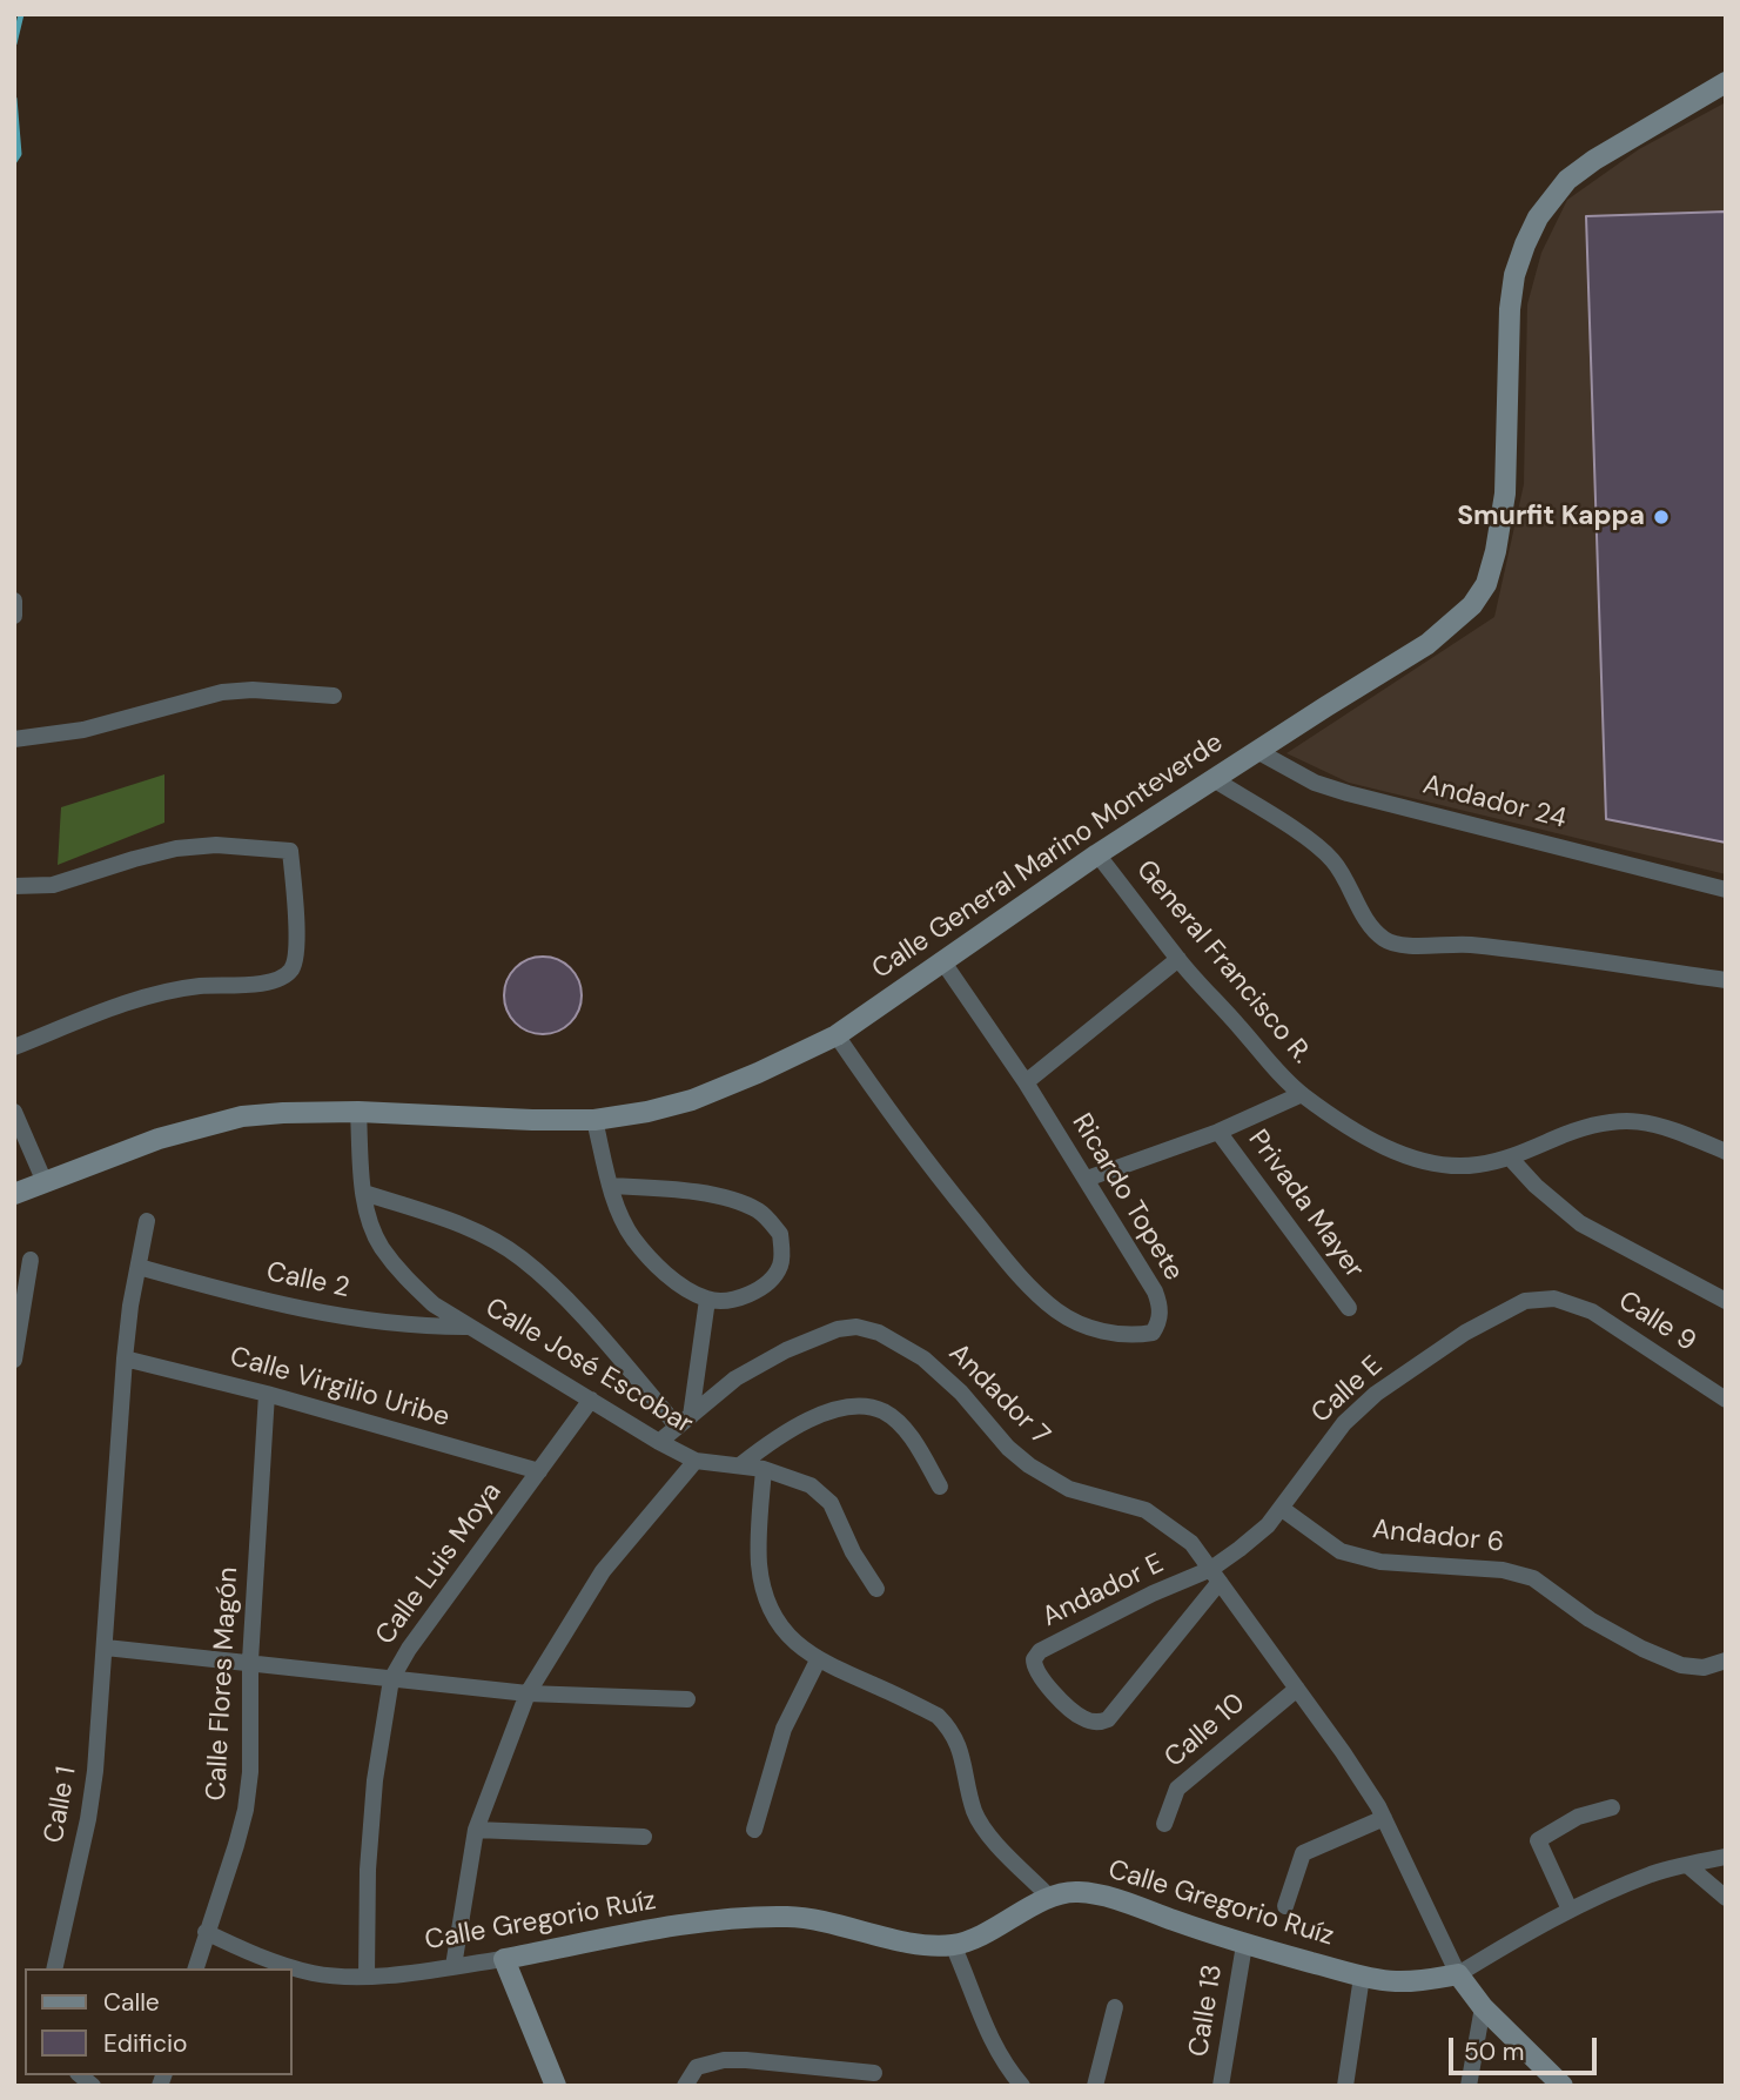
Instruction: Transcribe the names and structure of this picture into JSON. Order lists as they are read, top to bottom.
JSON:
{
  "streets": {
    "street": [
      "Andador 24",
      "Calle General Marino Monteverde",
      "General Francisco R.",
      "Ricardo Topete",
      "Privada Mayer",
      "Calle 2",
      "Calle 9",
      "Calle José Escobar",
      "Calle Virgilio Uribe",
      "Calle E",
      "Andador 7",
      "Andador 6",
      "Calle Luis Moya",
      "Andador E",
      "Calle Flores Magón",
      "Calle 10",
      "Calle 1",
      "Calle Gregorio Ruíz",
      "Calle 13"
    ]
  },
  "crossings": [
    ["Andador 24", "Calle General Marino Monteverde"],
    ["Calle General Marino Monteverde", "General Francisco R."],
    ["Calle General Marino Monteverde", "Ricardo Topete"],
    ["Calle General Marino Monteverde", "Calle José Escobar"],
    ["Calle 2", "Calle José Escobar"],
    ["Calle 2", "Calle 1"],
    ["Calle 9", "Calle E"],
    ["Calle José Escobar", "Andador 7"],
    ["Calle José Escobar", "Calle Luis Moya"],
    ["Calle Virgilio Uribe", "Calle Luis Moya"],
    ["Calle Virgilio Uribe", "Calle Flores Magón"],
    ["Calle Virgilio Uribe", "Calle 1"],
    ["Calle E", "Andador 7"],
    ["Calle E", "Andador 6"],
    ["Calle E", "Andador E"],
    ["Andador 7", "Andador E"],
    ["Andador 7", "Calle 10"],
    ["Andador 7", "Calle Gregorio Ruíz"],
    ["Calle Luis Moya", "Calle Gregorio Ruíz"],
    ["Calle Flores Magón", "Calle Gregorio Ruíz"],
    ["Calle Gregorio Ruíz", "Calle 13"]
  ],
  "places": ["Smurfit Kappa"],
  "legend": ["Calle", "Edificio"],
  "scale_bar": "50 m"
}
